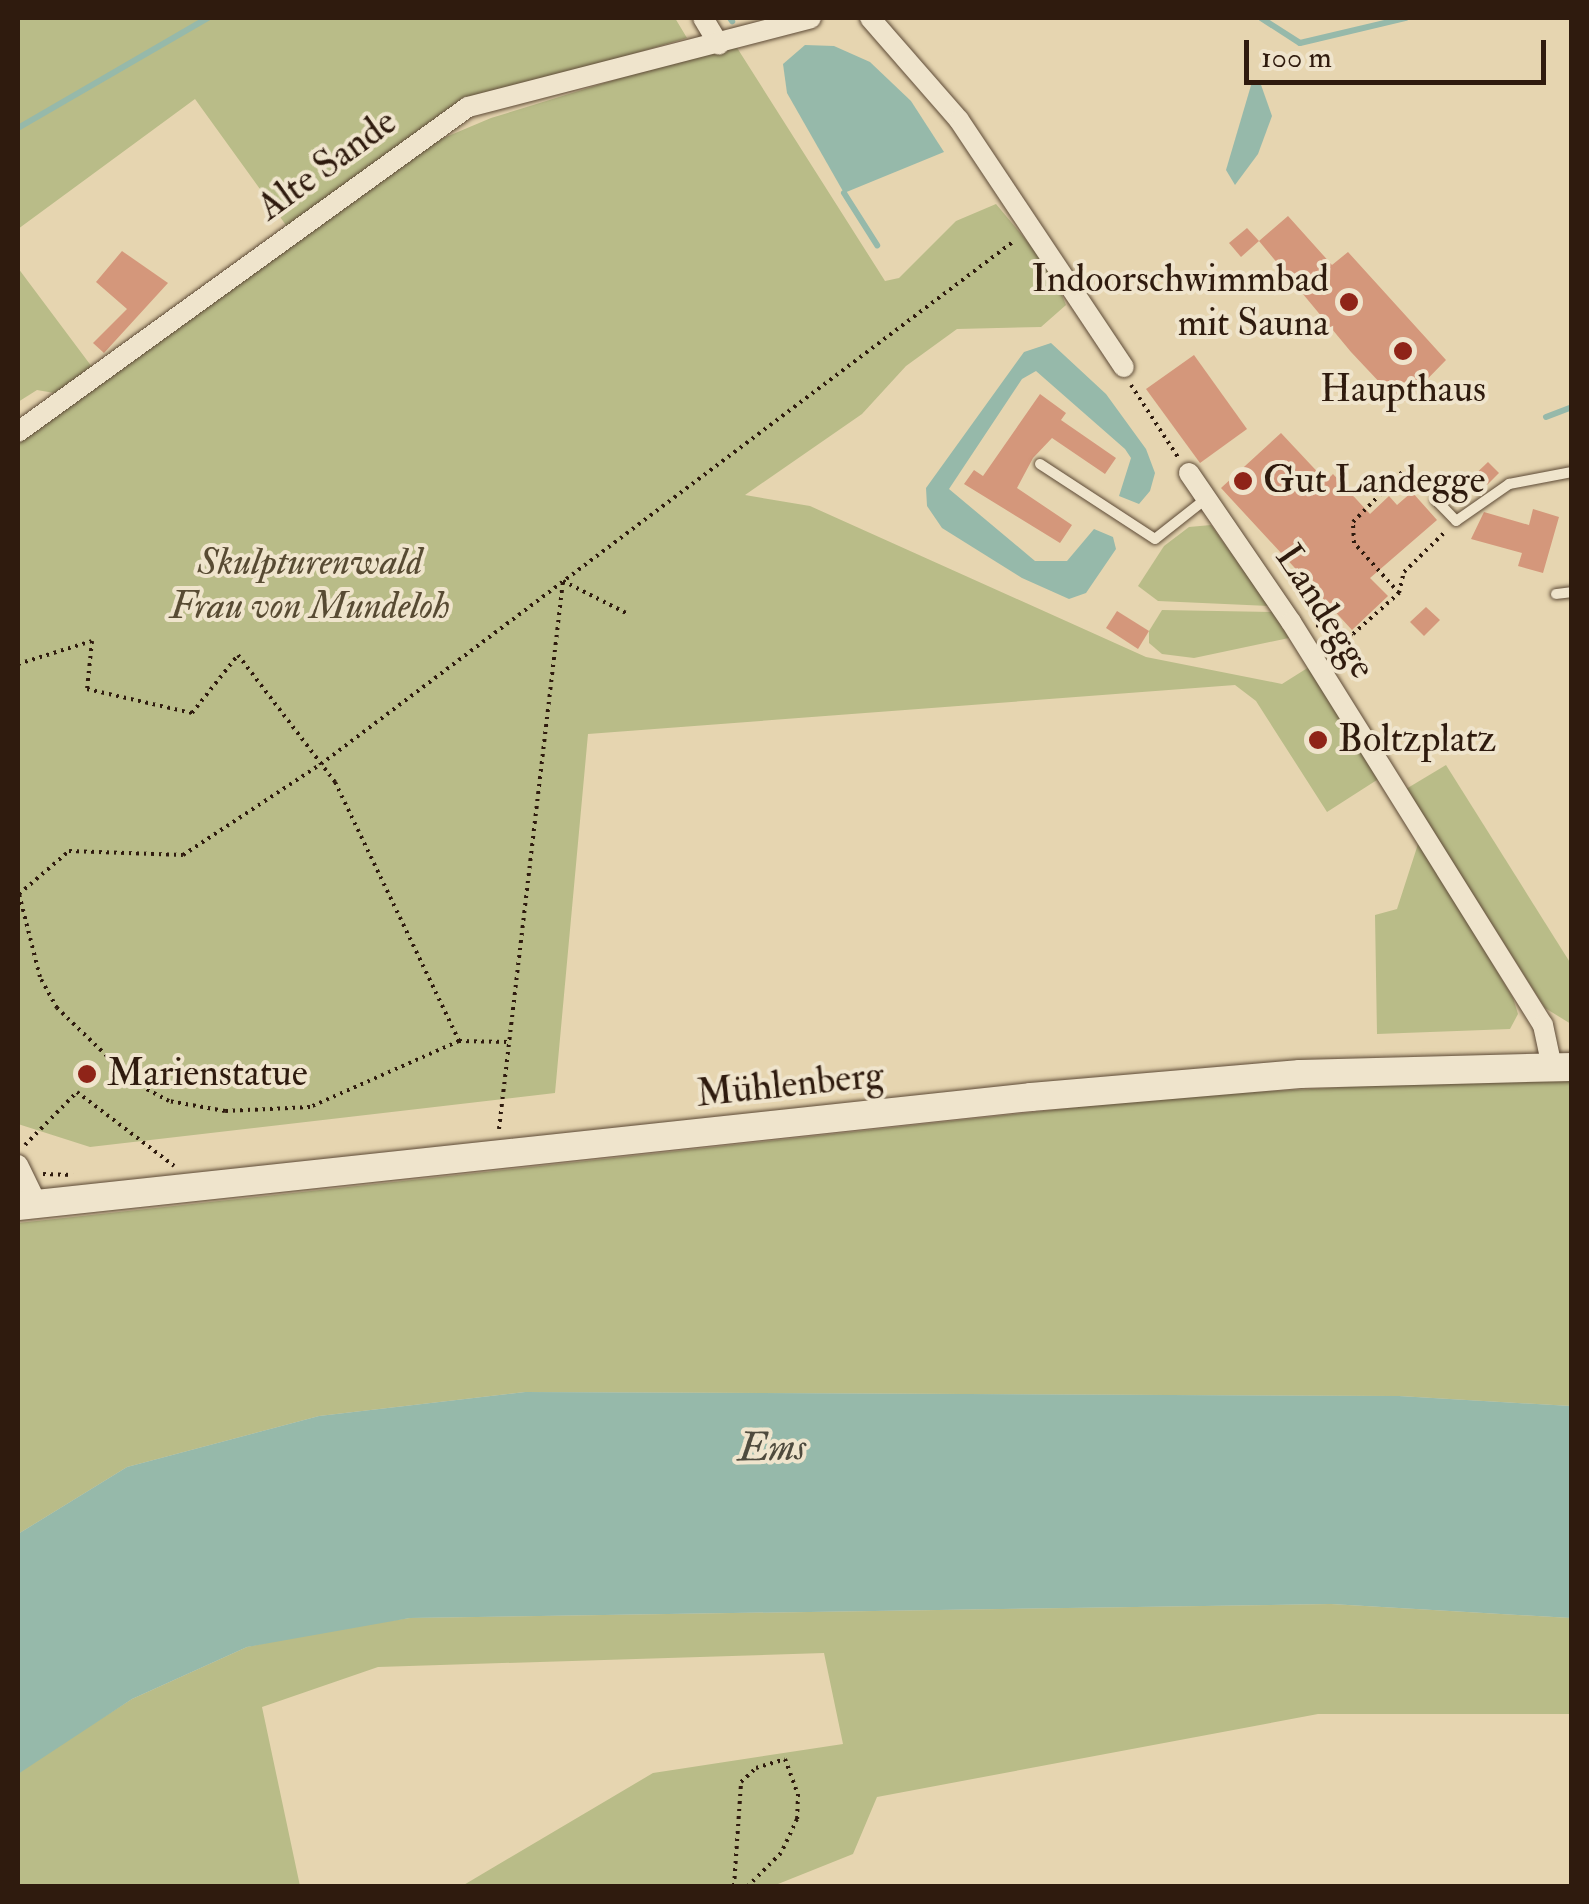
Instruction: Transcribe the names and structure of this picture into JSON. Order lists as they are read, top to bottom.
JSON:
{
  "streets": {
    "main road": ["Mühlenberg"],
    "street": ["Alte Sande", "Landegge"]
  },
  "crossings": [
    ["Landegge", "Mühlenberg"]
  ],
  "water": ["Ems"],
  "parks": ["Skulpturenwald Frau von Mundeloh"],
  "places": [
    "Indoorschwimmbad mit Sauna",
    "Haupthaus",
    "Gut Landegge",
    "Boltzplatz",
    "Marienstatue"
  ],
  "scale_bar": "100 m"
}
